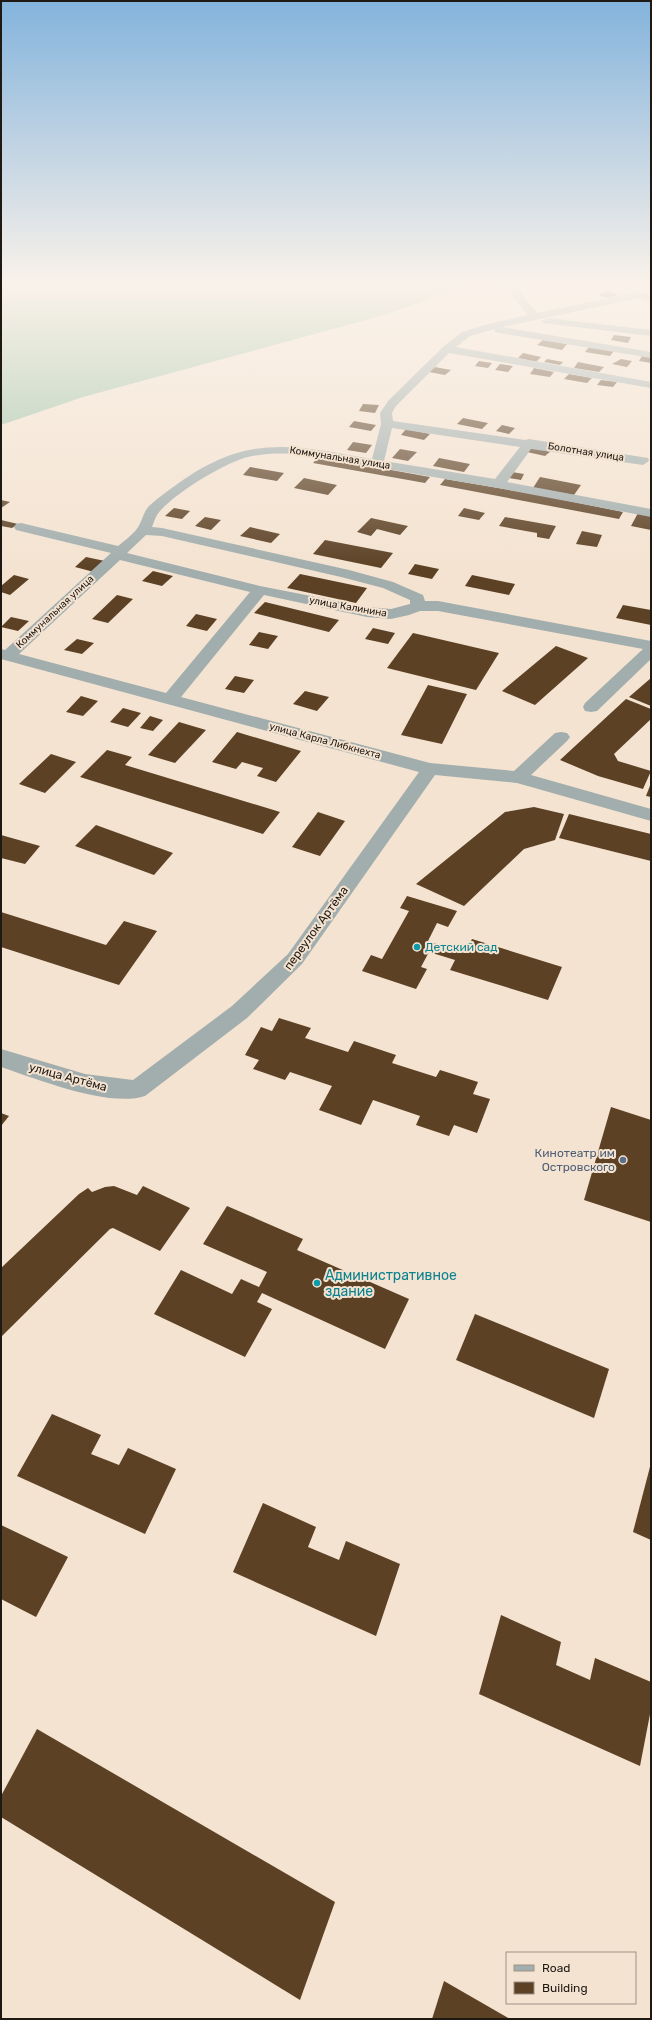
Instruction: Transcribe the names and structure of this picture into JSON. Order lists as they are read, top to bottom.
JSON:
{
  "streets": {
    "street": [
      "Болотная улица",
      "Коммунальная улица",
      "улица Калинина",
      "улица Карла Либкнехта",
      "переулок Артёма",
      "улица Артёма"
    ]
  },
  "crossings": [
    ["Коммунальная улица", "улица Калинина"],
    ["Коммунальная улица", "улица Карла Либкнехта"],
    ["улица Карла Либкнехта", "переулок Артёма"],
    ["переулок Артёма", "улица Артёма"]
  ],
  "places": ["Детский сад", "Кинотеатр им Островского", "Административное здание"],
  "legend": ["Road", "Building"]
}
